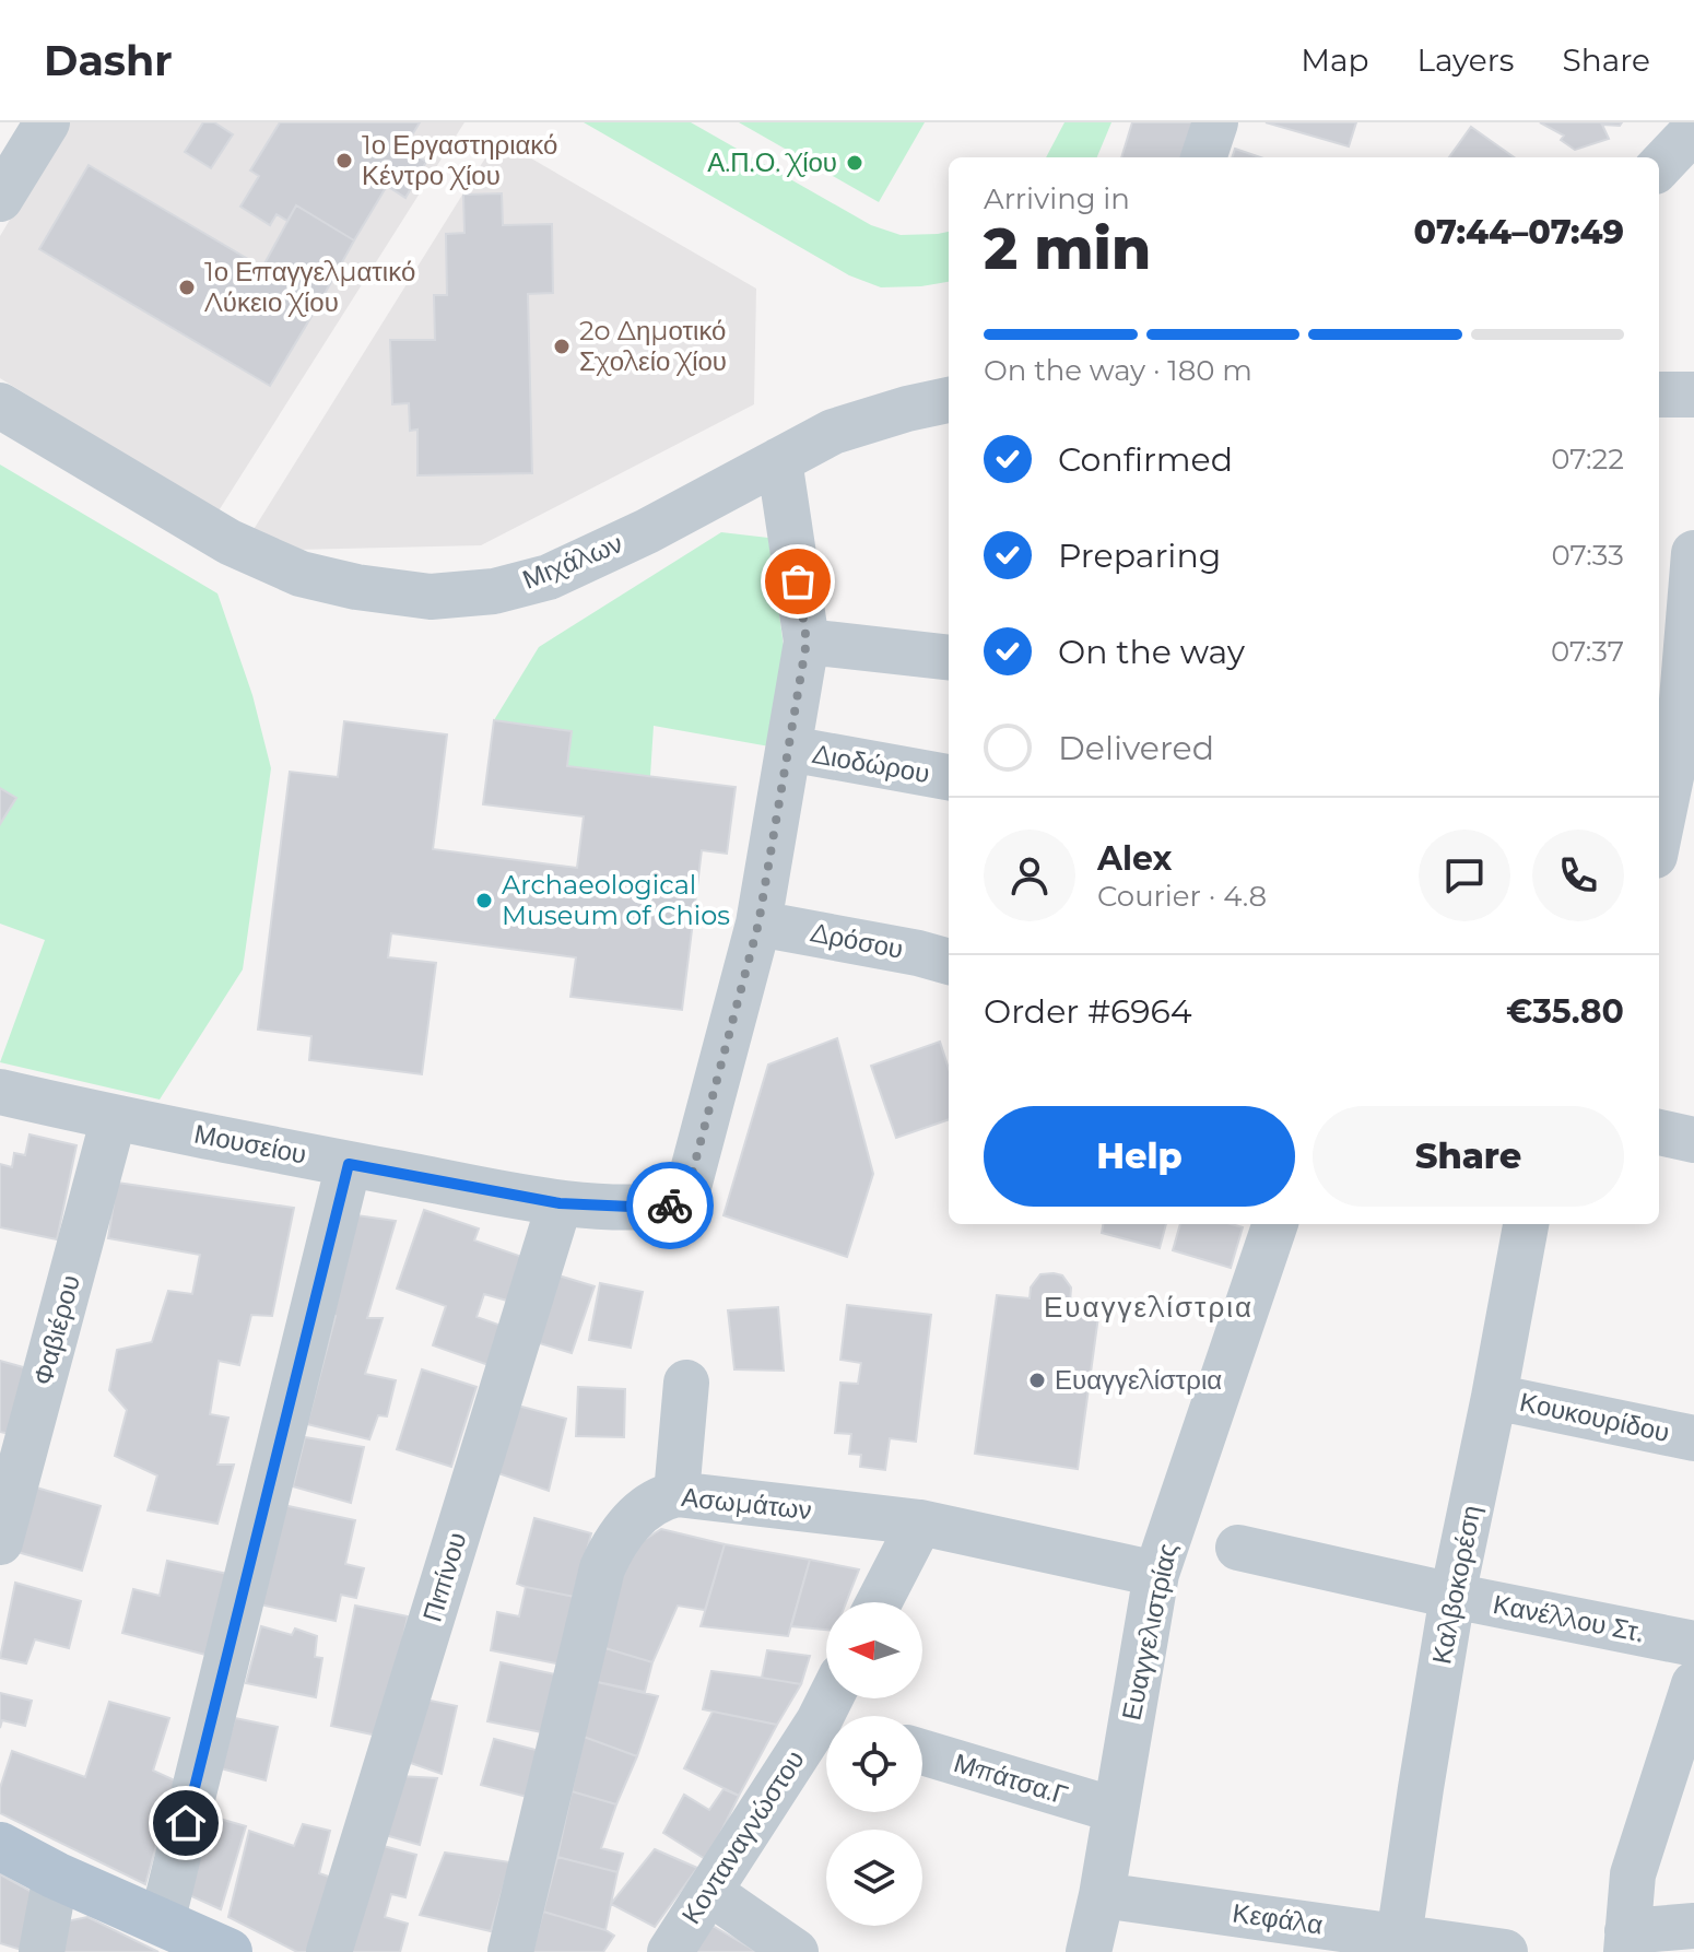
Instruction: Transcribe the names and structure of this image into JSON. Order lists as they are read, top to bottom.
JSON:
{
  "streets": {
    "street": [
      "Μιχάλων",
      "Διοδώρου",
      "Δρόσου",
      "Μουσείου",
      "Φαβιέρου",
      "Κουκουρίδου",
      "Ασωμάτων",
      "Πιπίνου",
      "Καλβοκορέση",
      "Κανέλλου Στ.",
      "Ευαγγελιστρίας",
      "Μπάτσα.Γ",
      "Κονταναγνώστου",
      "Κεφάλα"
    ]
  },
  "crossings": [
    ["Μιχάλων", "Μουσείου"],
    ["Διοδώρου", "Μουσείου"],
    ["Δρόσου", "Μουσείου"],
    ["Μουσείου", "Φαβιέρου"],
    ["Μουσείου", "Πιπίνου"],
    ["Κουκουρίδου", "Καλβοκορέση"],
    ["Ασωμάτων", "Ευαγγελιστρίας"],
    ["Καλβοκορέση", "Κανέλλου Στ."],
    ["Καλβοκορέση", "Κεφάλα"],
    ["Ευαγγελιστρίας", "Μπάτσα.Γ"],
    ["Ευαγγελιστρίας", "Κεφάλα"]
  ],
  "districts": ["Ευαγγελίστρια"],
  "places": [
    "1ο Εργαστηριακό Κέντρο Χίου",
    "Α.Π.Ο. Χίου",
    "1ο Επαγγελματικό Λύκειο Χίου",
    "2o Δημοτικό Σχολείο Χίου",
    "Archaeological Museum of Chios",
    "Ευαγγελίστρια"
  ],
  "north": "left",
  "page": {
    "header": "Dashr",
    "nav": ["Map", "Layers", "Share"],
    "heading": ["2 min", "Arriving in", "07:44–07:49"],
    "panel": [
      "Alex",
      "Courier · 4.8",
      "Order #6964",
      "€35.80"
    ],
    "bar": "On the way · 180 m",
    "list": [
      ["Confirmed", "07:22"],
      ["Preparing", "07:33"],
      ["On the way", "07:37"],
      "Delivered"
    ],
    "buttons": ["Help", "Share"]
  }
}
